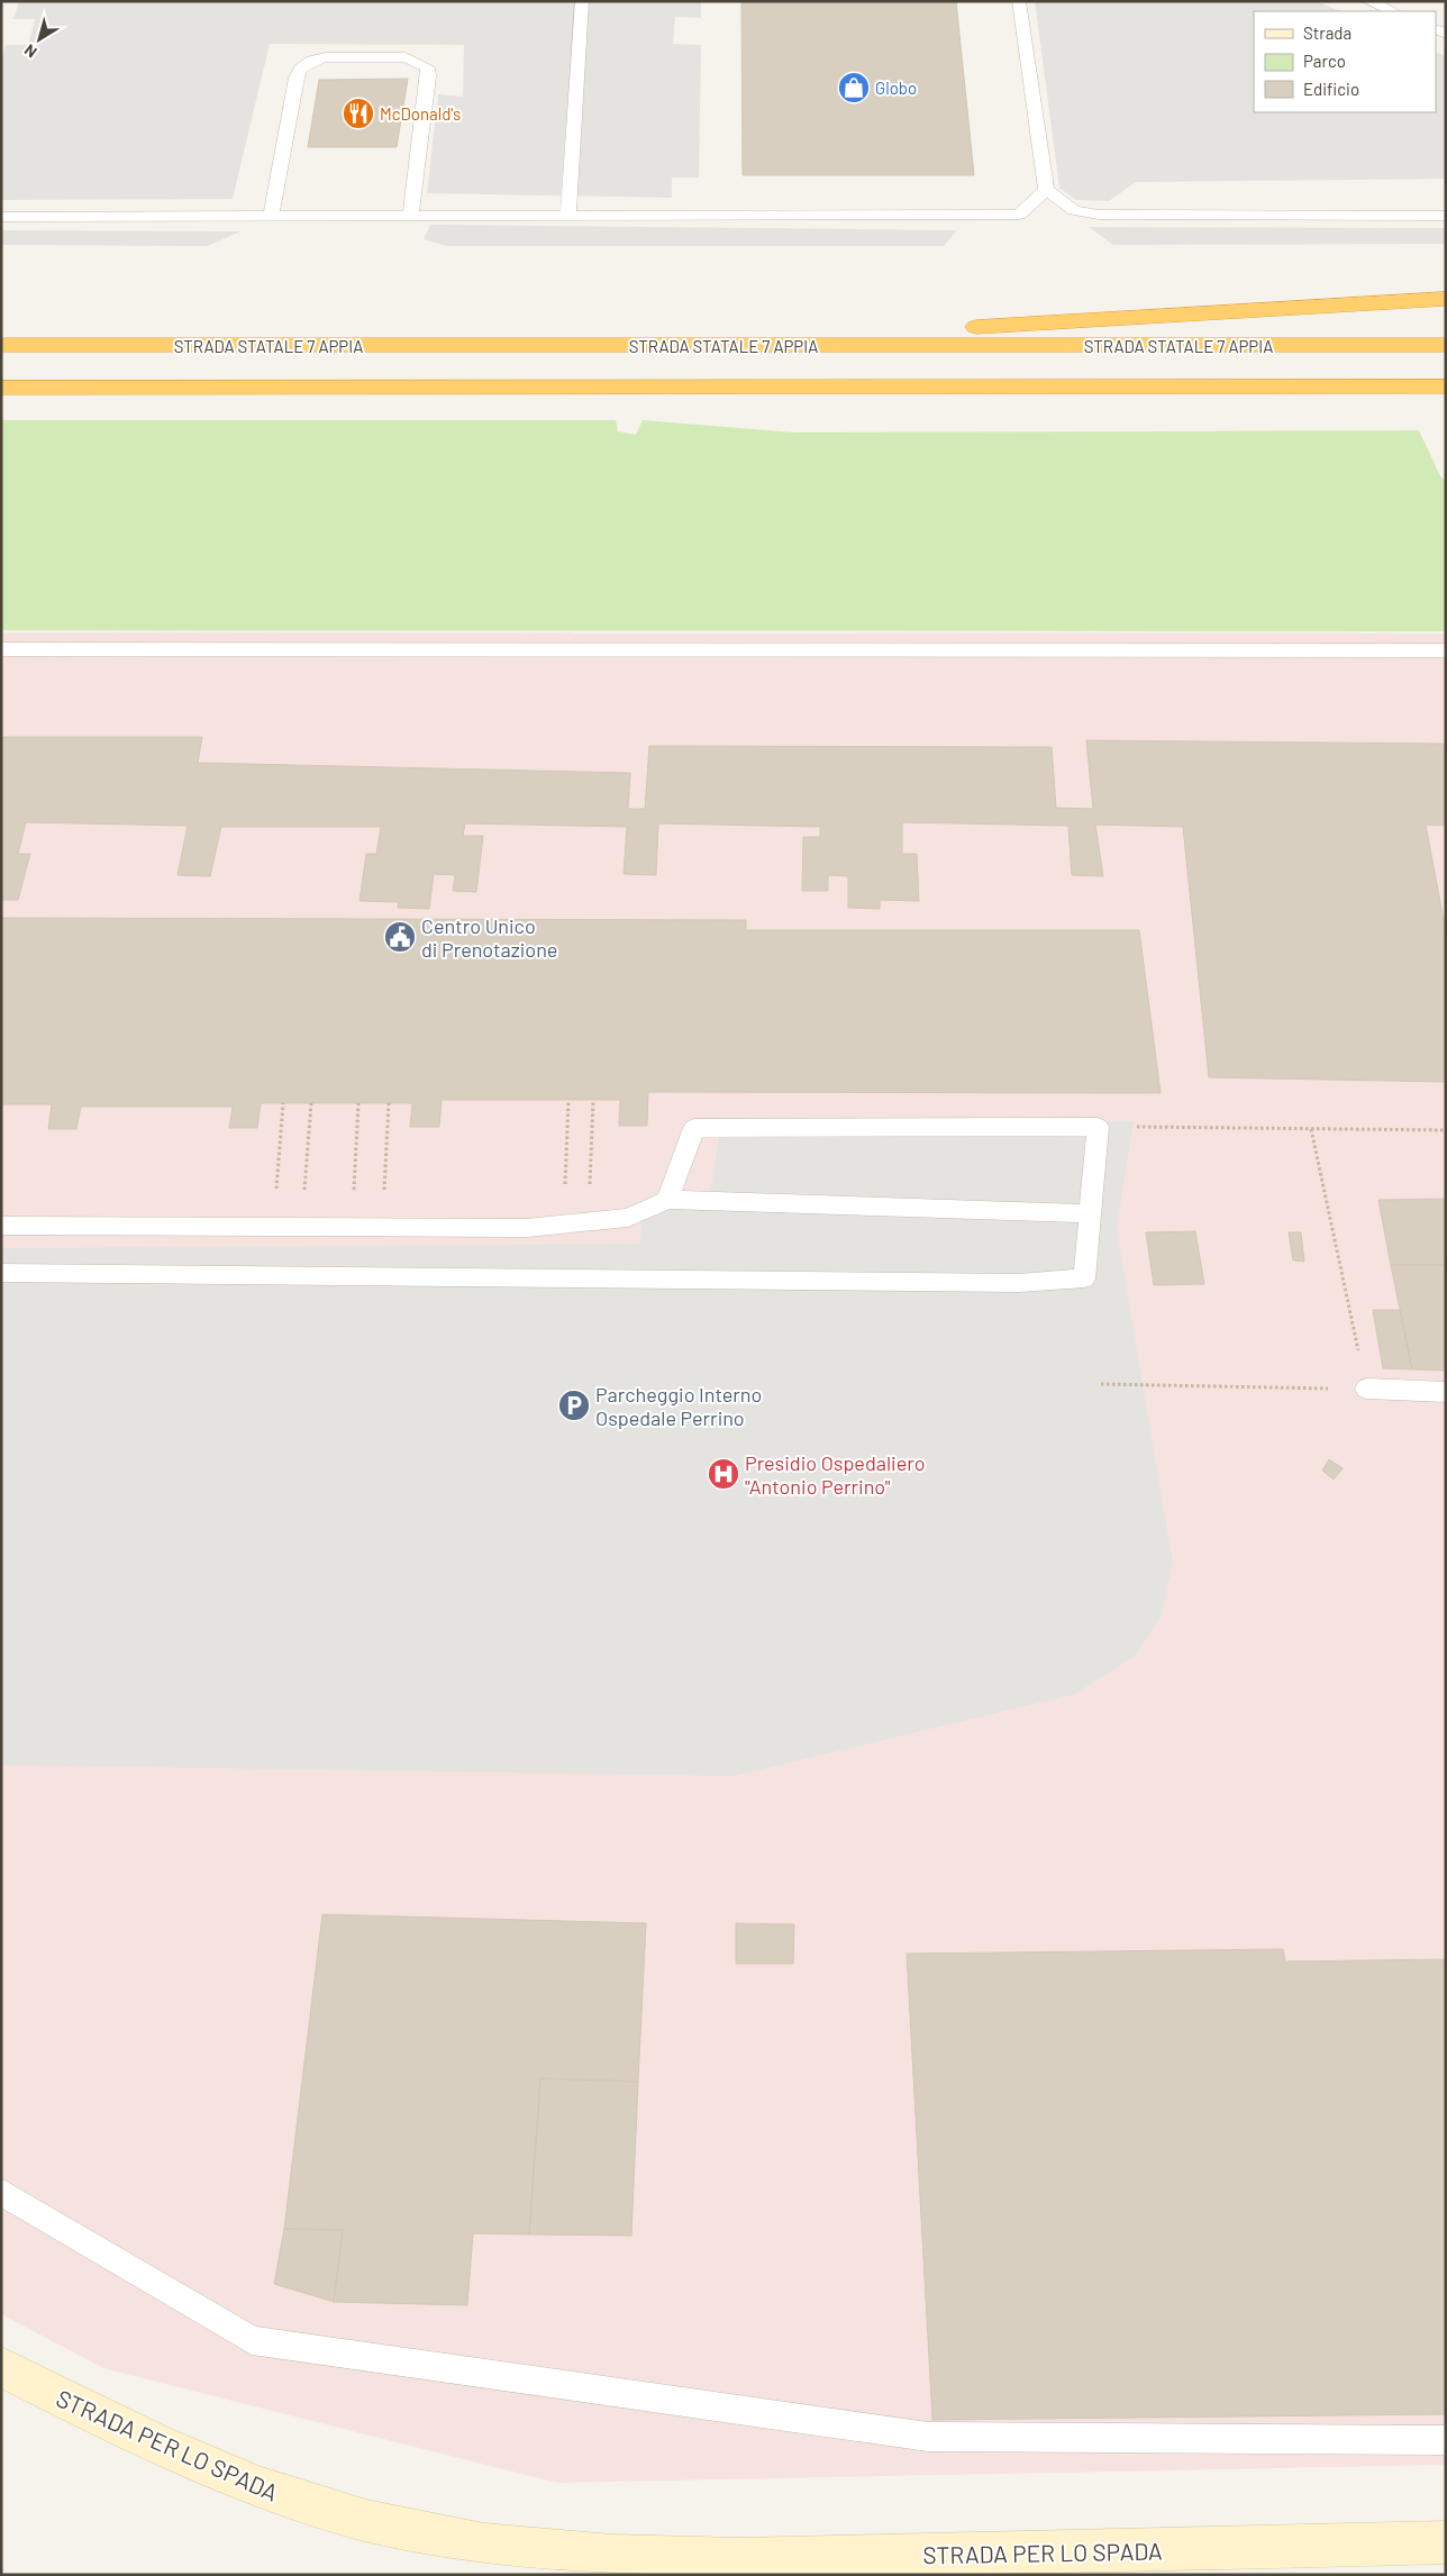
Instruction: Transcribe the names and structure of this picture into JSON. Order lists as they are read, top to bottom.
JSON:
{
  "streets": {
    "highway": ["STRADA STATALE 7 APPIA"],
    "street": ["STRADA PER LO SPADA"]
  },
  "places": {
    "shop": ["Globo"],
    "restaurant": ["McDonald's"],
    "public building": ["Centro Unico di Prenotazione"],
    "parking": ["Parcheggio Interno Ospedale Perrino"],
    "hospital": ["Presidio Ospedaliero \"Antonio Perrino\""]
  },
  "legend": ["Strada", "Parco", "Edificio"],
  "north": "bottom left"
}
